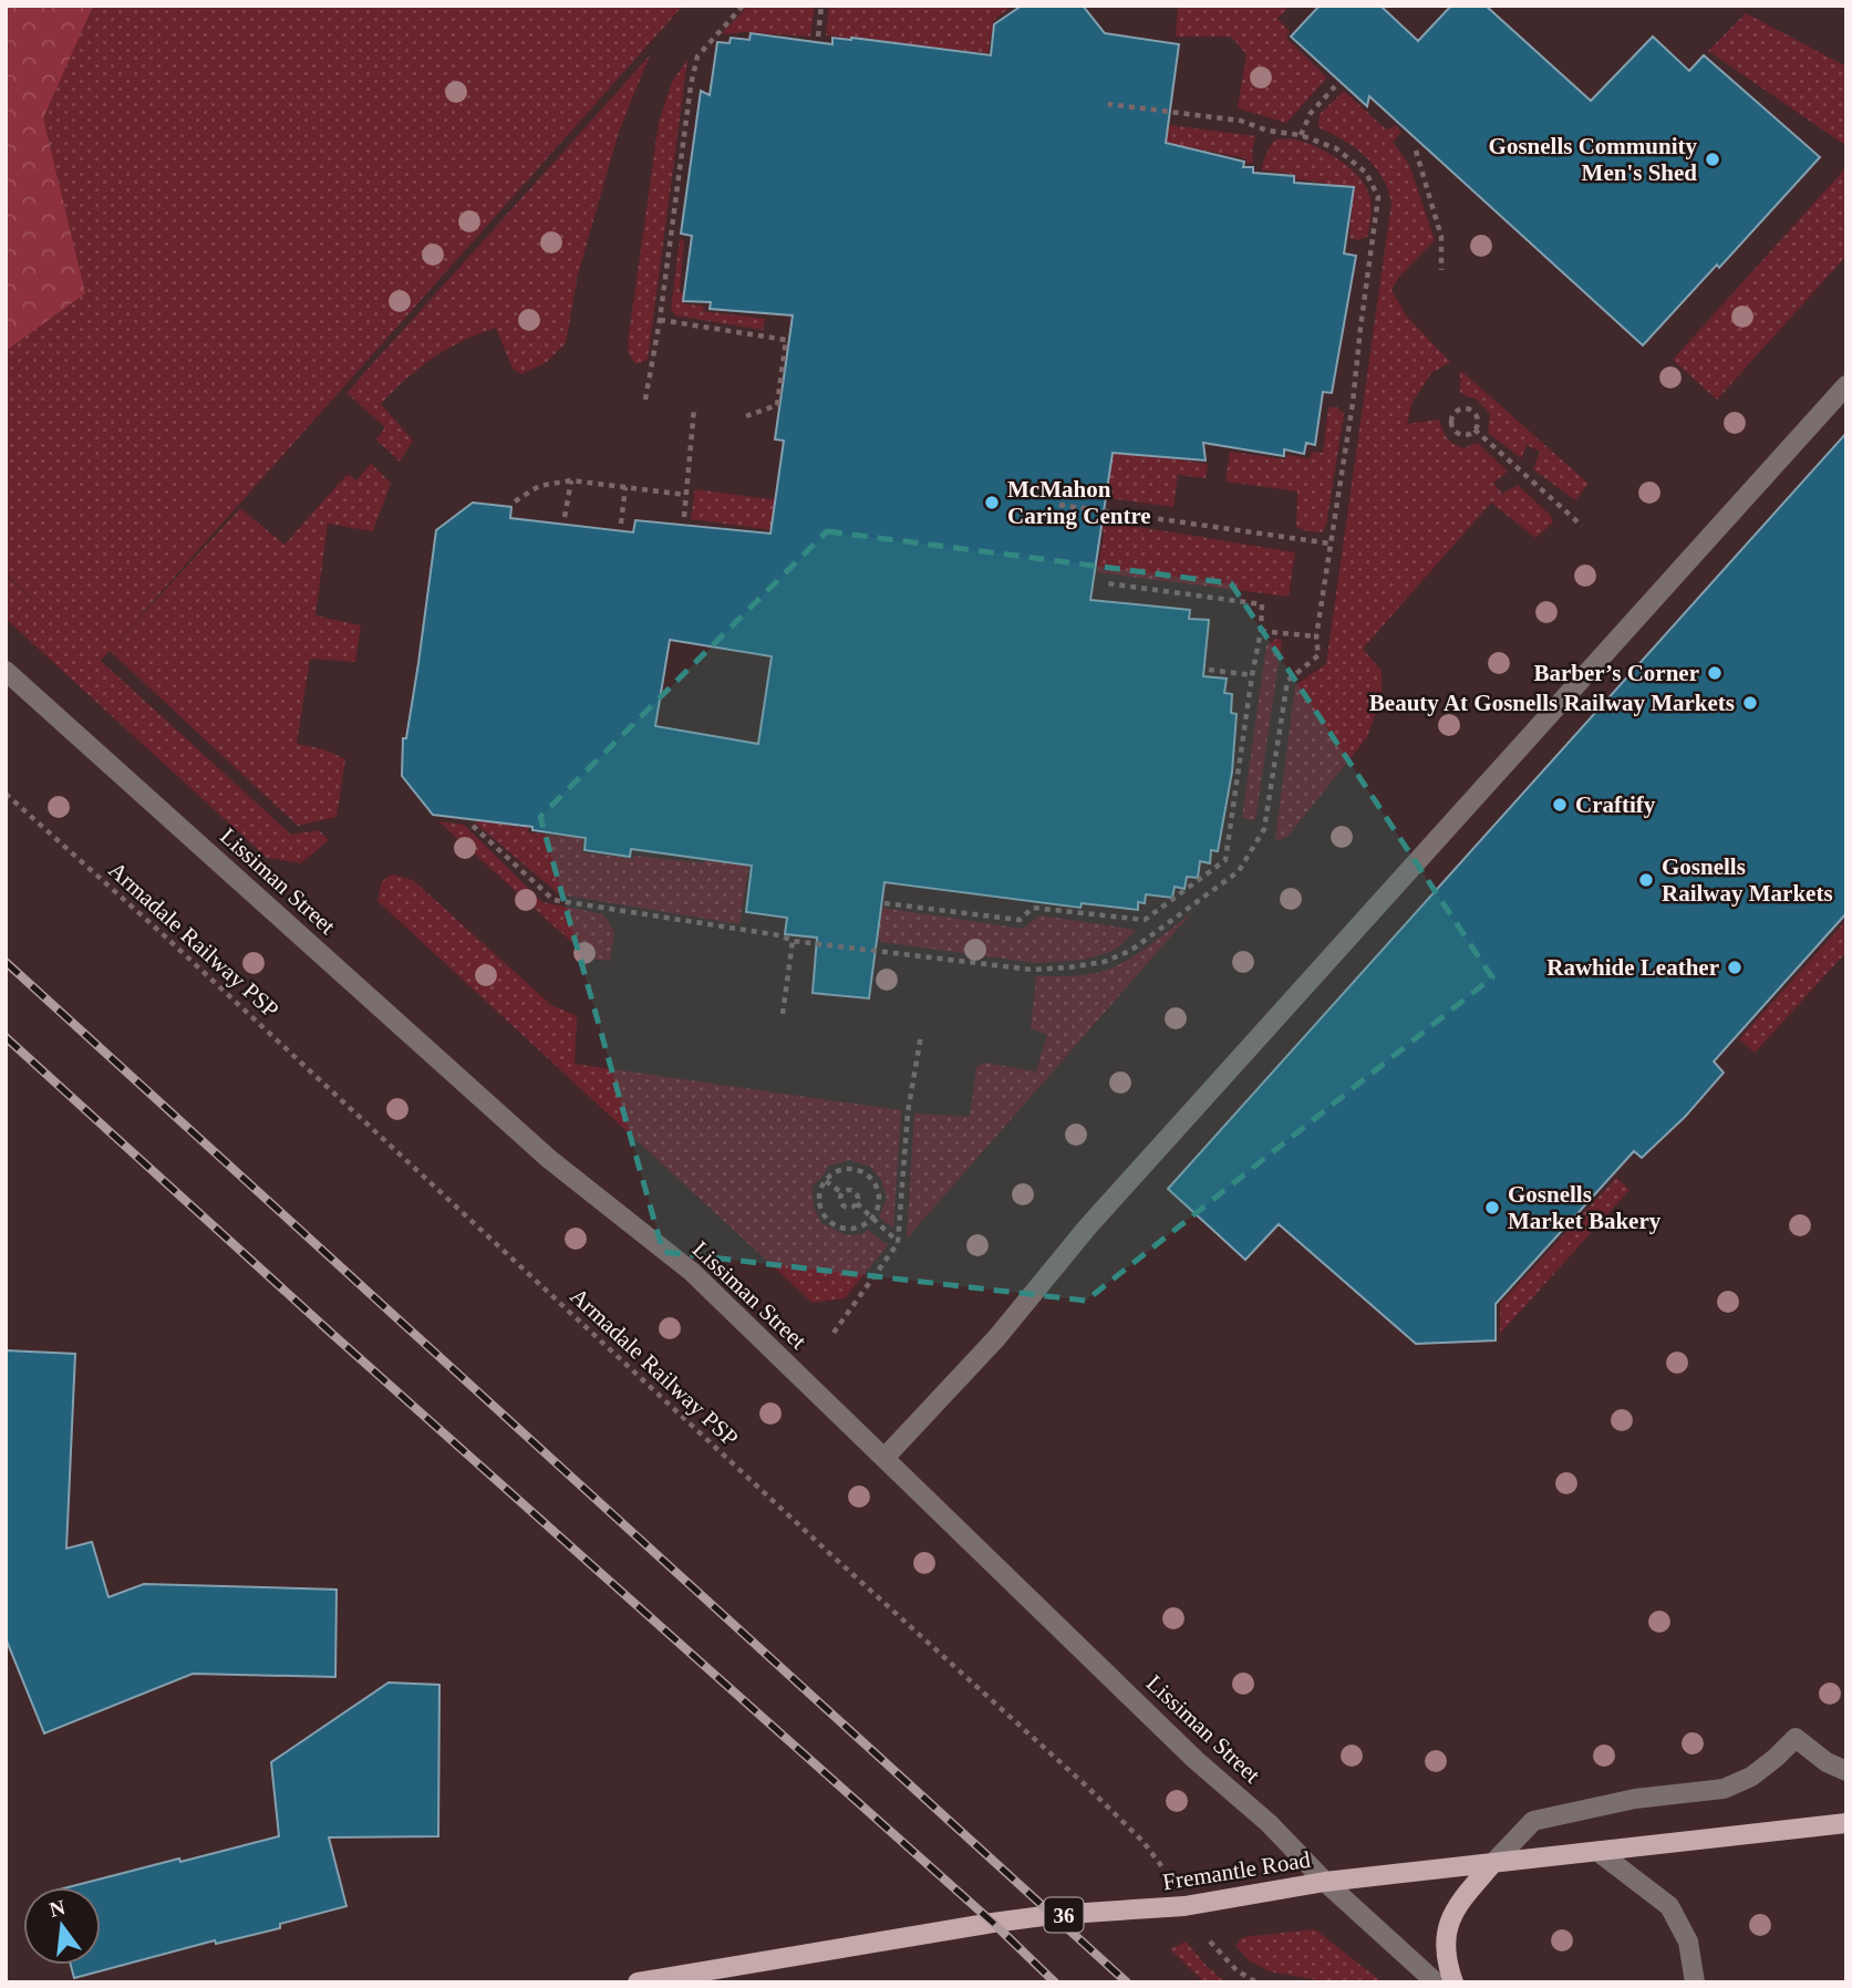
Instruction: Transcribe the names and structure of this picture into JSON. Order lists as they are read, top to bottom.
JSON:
{
  "streets": {
    "main road": ["Fremantle Road", "36"],
    "street": ["Lissiman Street"],
    "path": ["Armadale Railway PSP"]
  },
  "crossings": [
    ["Lissiman Street", "Fremantle Road"],
    ["Armadale Railway PSP", "Fremantle Road"]
  ],
  "places": [
    "Gosnells Community Men's Shed",
    "McMahon Caring Centre",
    "Barber’s Corner",
    "Beauty At Gosnells Railway Markets",
    "Craftify",
    "Gosnells Railway Markets",
    "Rawhide Leather",
    "Gosnells Market Bakery"
  ],
  "north": "top"
}
